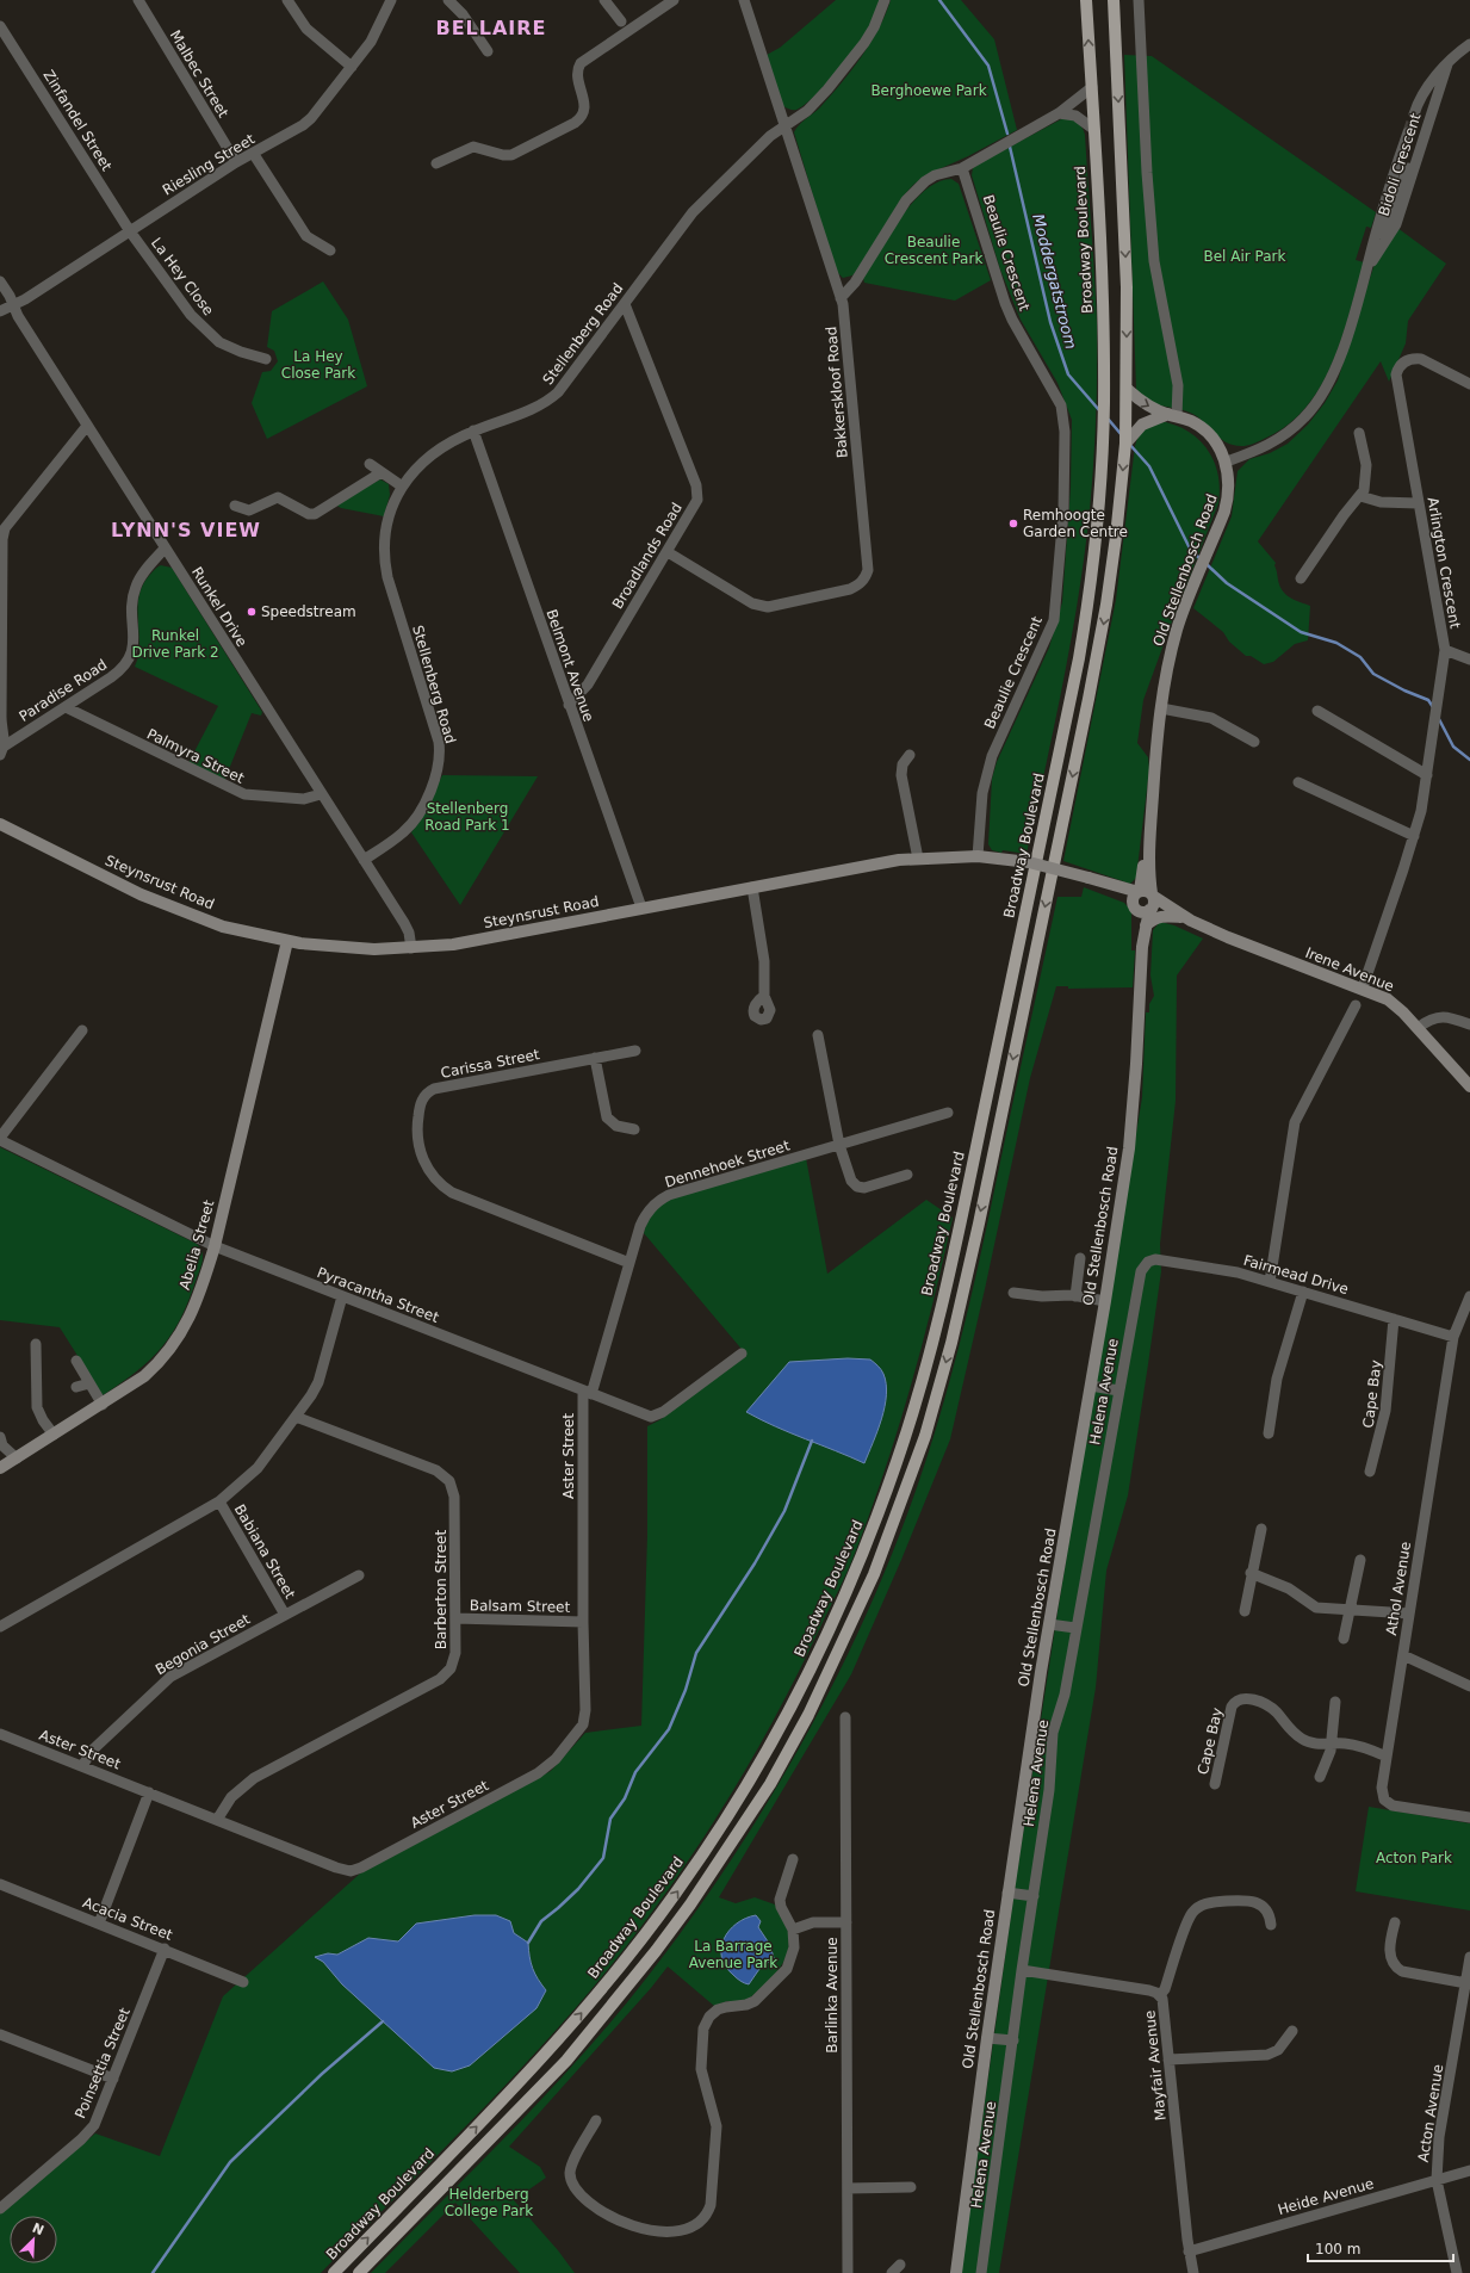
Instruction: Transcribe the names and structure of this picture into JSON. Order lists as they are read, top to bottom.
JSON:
{
  "streets": {
    "main road": ["Broadway Boulevard"],
    "street": [
      "Malbec Street",
      "Zinfandel Street",
      "Riesling Street",
      "Bidoli Crescent",
      "Beaulie Crescent",
      "La Hey Close",
      "Stellenberg Road",
      "Bakkerskloof Road",
      "Broadlands Road",
      "Arlington Crescent",
      "Old Stellenbosch Road",
      "Runkel Drive",
      "Belmont Avenue",
      "Paradise Road",
      "Palmyra Street",
      "Steynsrust Road",
      "Irene Avenue",
      "Carissa Street",
      "Dennehoek Street",
      "Abelia Street",
      "Fairmead Drive",
      "Pyracantha Street",
      "Helena Avenue",
      "Cape Bay",
      "Aster Street",
      "Babiana Street",
      "Athol Avenue",
      "Barberton Street",
      "Balsam Street",
      "Begonia Street",
      "Acacia Street",
      "Barlinka Avenue",
      "Poinsettia Street",
      "Mayfair Avenue",
      "Acton Avenue",
      "Heide Avenue"
    ]
  },
  "crossings": [
    ["Malbec Street", "Riesling Street"],
    ["Zinfandel Street", "Riesling Street"],
    ["Zinfandel Street", "La Hey Close"],
    ["Riesling Street", "La Hey Close"],
    ["Riesling Street", "Runkel Drive"],
    ["Bidoli Crescent", "Old Stellenbosch Road"],
    ["Beaulie Crescent", "Steynsrust Road"],
    ["Stellenberg Road", "Bakkerskloof Road"],
    ["Stellenberg Road", "Broadlands Road"],
    ["Stellenberg Road", "Runkel Drive"],
    ["Stellenberg Road", "Belmont Avenue"],
    ["Bakkerskloof Road", "Broadlands Road"],
    ["Broadlands Road", "Belmont Avenue"],
    ["Arlington Crescent", "Irene Avenue"],
    ["Old Stellenbosch Road", "Steynsrust Road"],
    ["Old Stellenbosch Road", "Irene Avenue"],
    ["Runkel Drive", "Paradise Road"],
    ["Runkel Drive", "Palmyra Street"],
    ["Runkel Drive", "Steynsrust Road"],
    ["Belmont Avenue", "Steynsrust Road"],
    ["Paradise Road", "Palmyra Street"],
    ["Steynsrust Road", "Irene Avenue"],
    ["Steynsrust Road", "Abelia Street"],
    ["Carissa Street", "Dennehoek Street"],
    ["Dennehoek Street", "Pyracantha Street"],
    ["Dennehoek Street", "Aster Street"],
    ["Abelia Street", "Pyracantha Street"],
    ["Fairmead Drive", "Helena Avenue"],
    ["Fairmead Drive", "Cape Bay"],
    ["Fairmead Drive", "Athol Avenue"],
    ["Pyracantha Street", "Aster Street"],
    ["Helena Avenue", "Mayfair Avenue"],
    ["Cape Bay", "Athol Avenue"],
    ["Aster Street", "Barberton Street"],
    ["Aster Street", "Balsam Street"],
    ["Aster Street", "Begonia Street"],
    ["Babiana Street", "Begonia Street"],
    ["Barberton Street", "Balsam Street"],
    ["Acacia Street", "Poinsettia Street"],
    ["Mayfair Avenue", "Heide Avenue"],
    ["Acton Avenue", "Heide Avenue"]
  ],
  "districts": ["BELLAIRE", "LYNN'S VIEW"],
  "water": ["Moddergatstroom"],
  "parks": [
    "Berghoewe Park",
    "Beaulie Crescent Park",
    "Bel Air Park",
    "La Hey Close Park",
    "Runkel Drive Park 2",
    "Stellenberg Road Park 1",
    "Acton Park",
    "La Barrage Avenue Park",
    "Helderberg College Park"
  ],
  "places": ["Remhoogte Garden Centre", "Speedstream"],
  "scale_bar": "100 m",
  "north": "top right"
}
